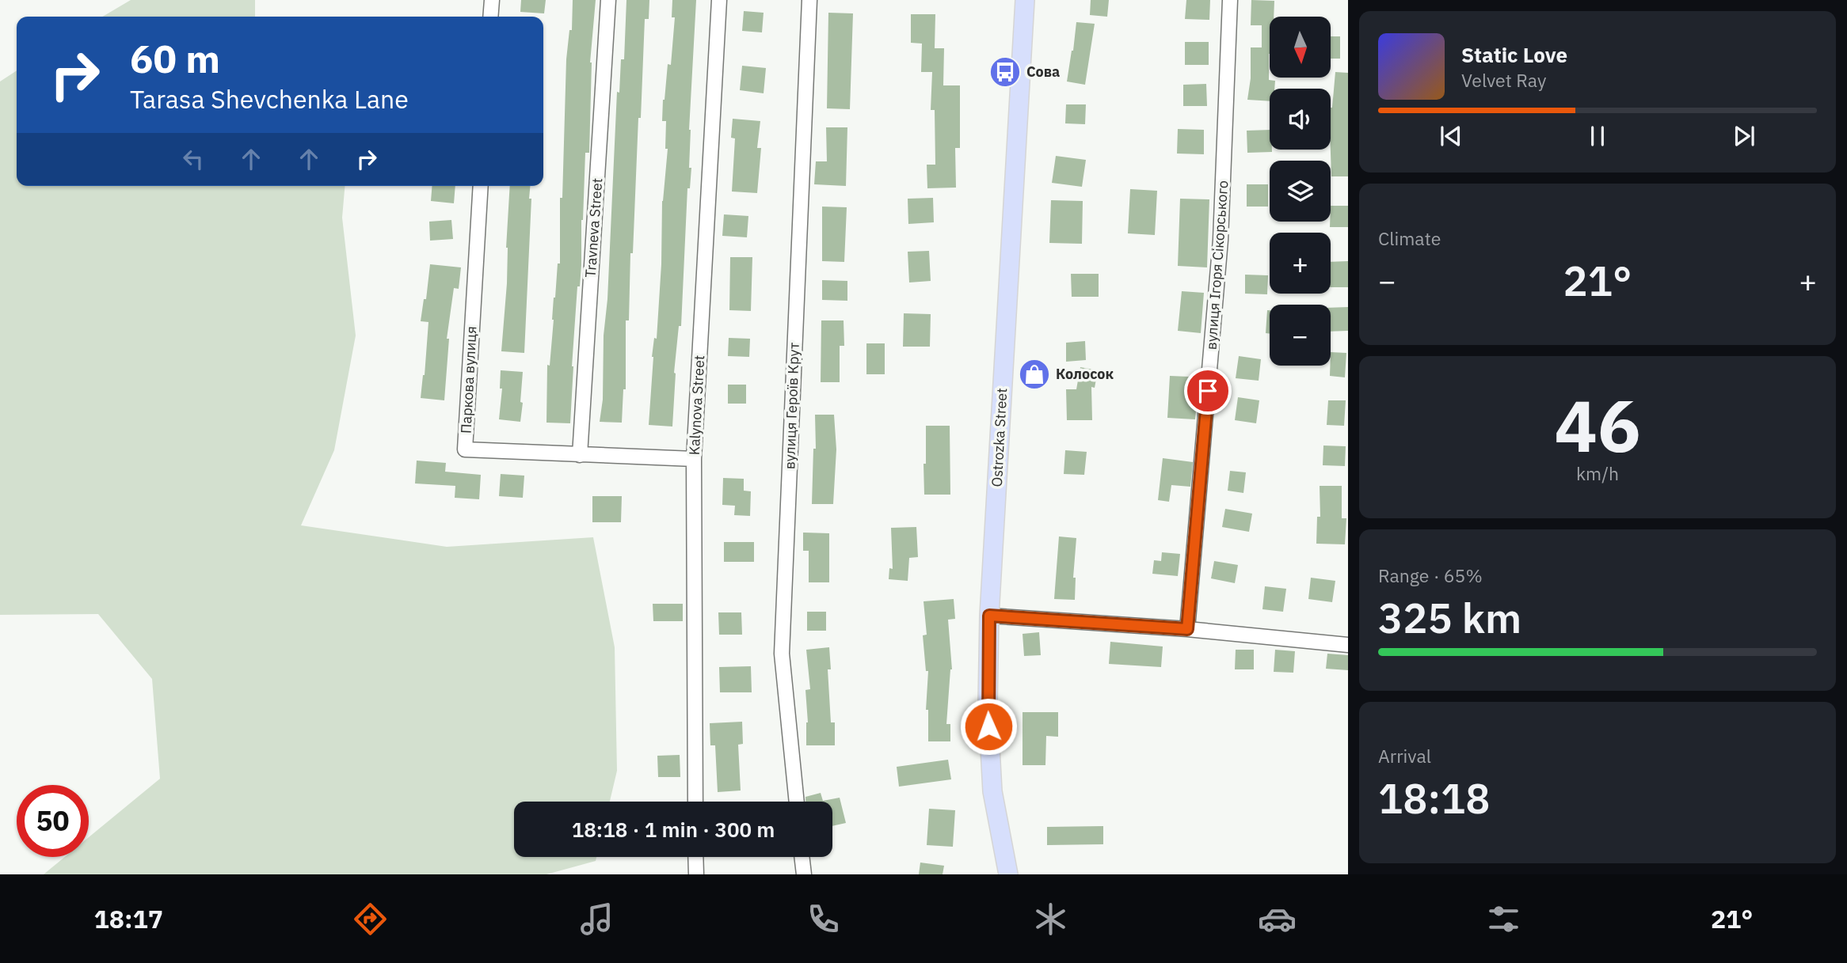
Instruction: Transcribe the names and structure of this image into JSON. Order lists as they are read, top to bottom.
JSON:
{
  "streets": {
    "main road": ["Ostrozka Street"],
    "street": [
      "Travneva Street",
      "вулиця Ігоря Сікорського",
      "Паркова вулиця",
      "Kalynova Street",
      "вулиця Героїв Крут"
    ]
  },
  "crossings": [
    ["Travneva Street", "Паркова вулиця"],
    ["Паркова вулиця", "Kalynova Street"]
  ],
  "places": {
    "bus stop": ["Сова"],
    "shop": ["Колосок"]
  },
  "north": "bottom",
  "page": {
    "map_buttons": ["+", "−"],
    "turn": ["60 m", "Tarasa Shevchenka Lane"],
    "song": ["Static Love", "Velvet Ray"],
    "tile": [
      "Climate",
      ["46", "km/h"],
      ["Range · 65%", "325 km"],
      ["Arrival", "18:18"]
    ],
    "heat": ["−", "21°", "+"],
    "limit": "50",
    "trip": "18:18 · 1 min · 300 m",
    "tabs": ["18:17", "21°"]
  }
}
